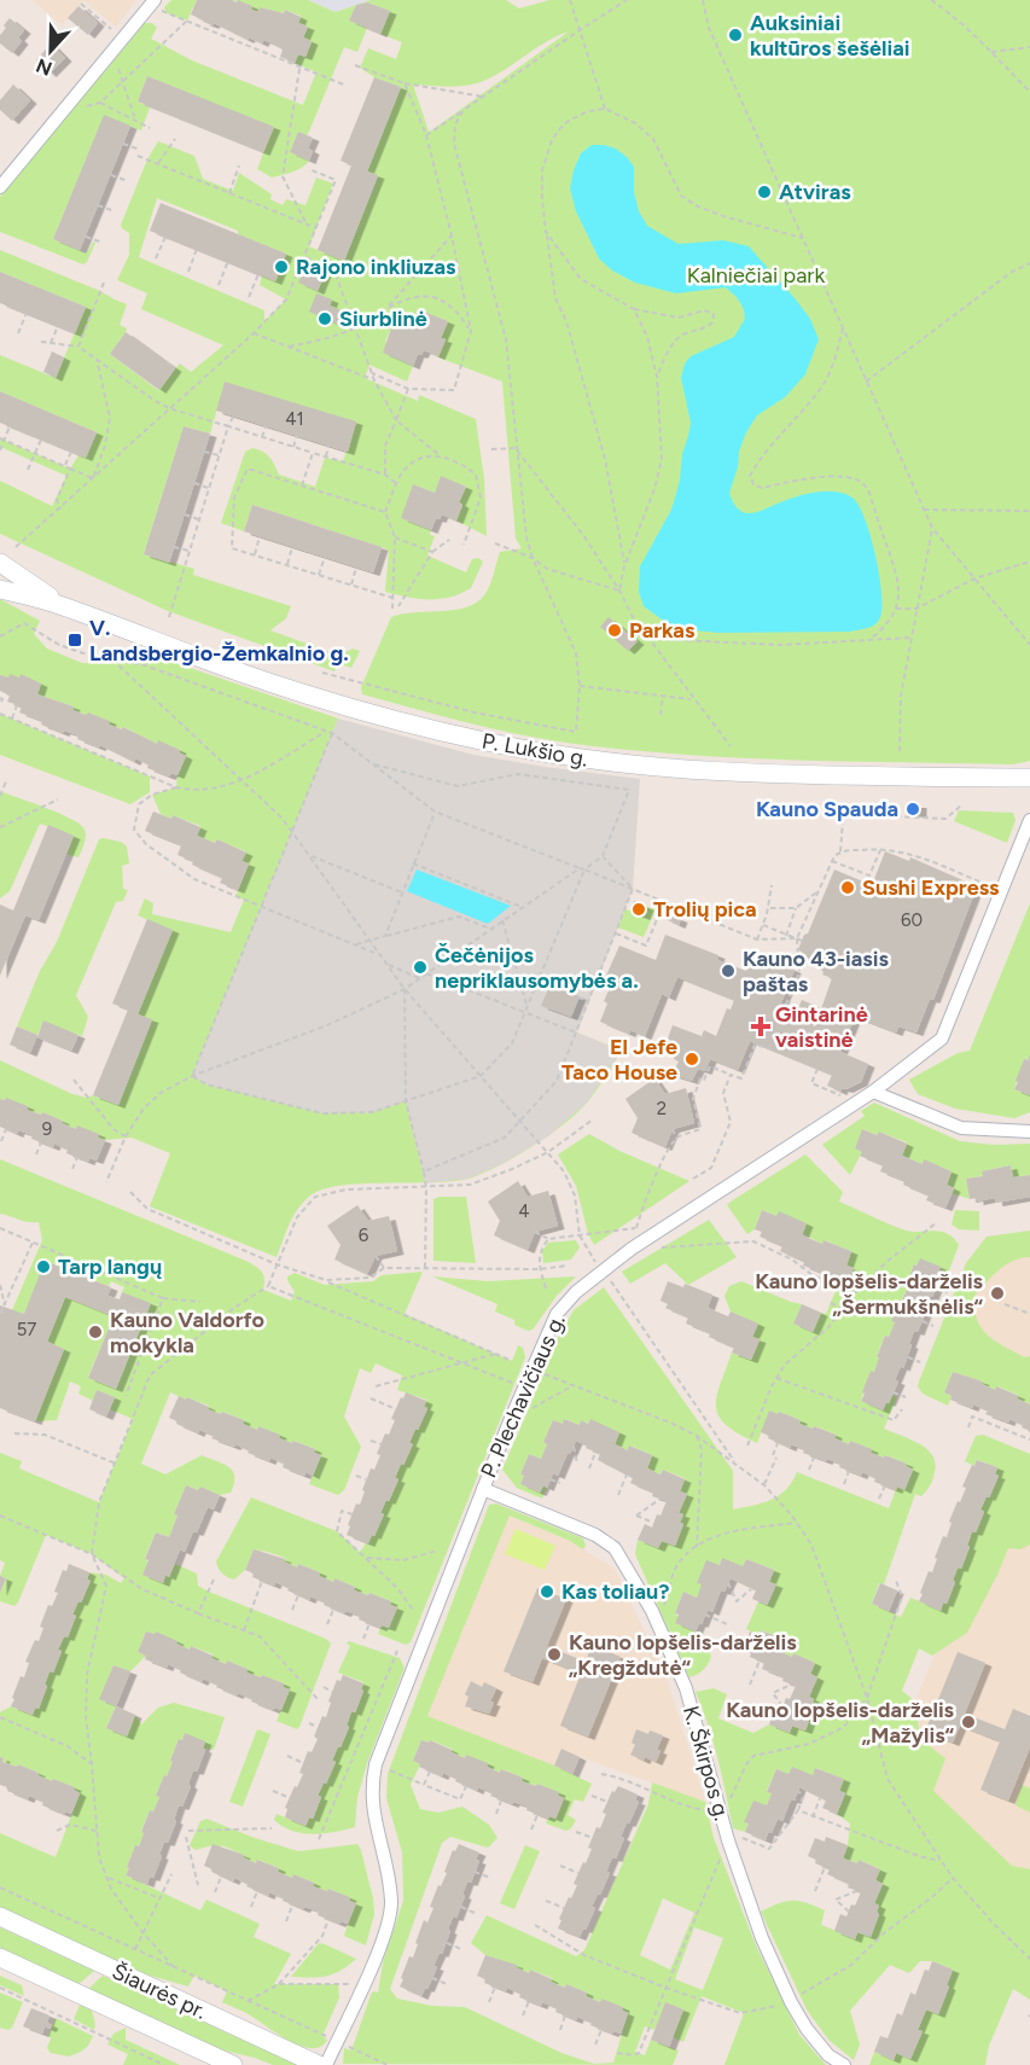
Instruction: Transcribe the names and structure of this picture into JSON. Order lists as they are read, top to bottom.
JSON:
{
  "streets": {
    "main road": ["P. Lukšio g.", "Šiaurės pr."],
    "street": ["P. Plechavičiaus g.", "K. Škirpos g."]
  },
  "crossings": [
    ["P. Plechavičiaus g.", "K. Škirpos g."]
  ],
  "parks": ["Kalniečiai park"],
  "places": {
    "other": [
      "Auksiniai kultūros šešėliai",
      "Atviras",
      "Rajono inkliuzas",
      "Siurblinė",
      "Parkas",
      "Kauno Spauda",
      "Sushi Express",
      "Trolių pica",
      "Čečėnijos nepriklausomybės a.",
      "Kauno 43-iasis paštas",
      "El Jefe Taco House",
      "Tarp langų",
      "Kauno lopšelis-darželis „Šermukšnėlis“",
      "Kauno Valdorfo mokykla",
      "Kas toliau?",
      "Kauno lopšelis-darželis „Kregždutė“",
      "Kauno lopšelis-darželis „Mažylis“"
    ],
    "transit": ["V. Landsbergio-Žemkalnio g."],
    "health": ["Gintarinė vaistinė"]
  },
  "house_numbers": [
    "41",
    "60",
    "2",
    "9",
    "4",
    "6",
    "57"
  ],
  "north": "bottom"
}
